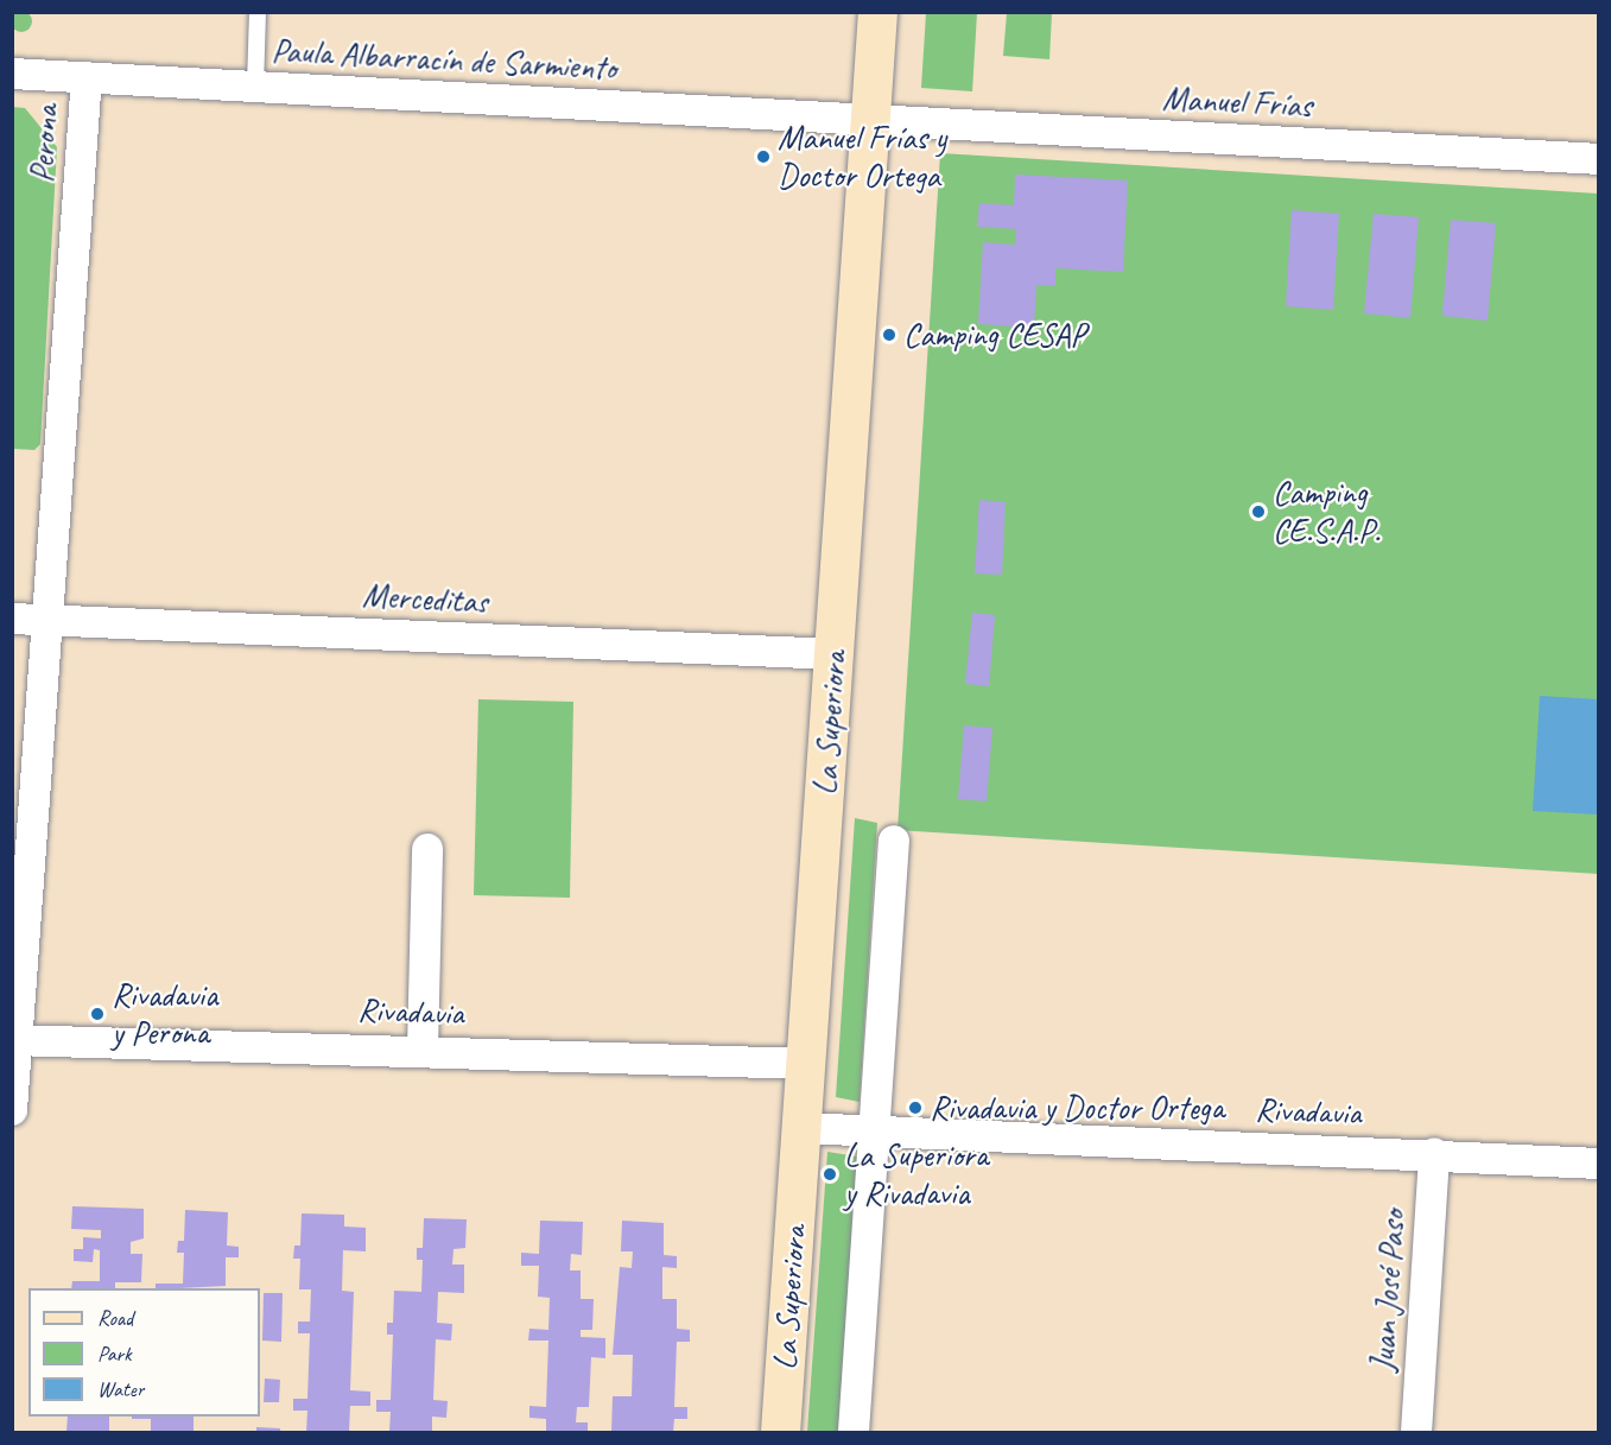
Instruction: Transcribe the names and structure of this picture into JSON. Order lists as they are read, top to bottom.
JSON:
{
  "streets": {
    "main road": ["La Superiora"],
    "street": [
      "Paula Albarracín de Sarmiento",
      "Manuel Frías",
      "Perona",
      "Merceditas",
      "Rivadavia",
      "Juan José Paso"
    ]
  },
  "crossings": [
    ["Paula Albarracín de Sarmiento", "Manuel Frías"],
    ["Paula Albarracín de Sarmiento", "Perona"],
    ["Paula Albarracín de Sarmiento", "La Superiora"],
    ["Manuel Frías", "La Superiora"],
    ["Perona", "Merceditas"],
    ["Perona", "Rivadavia"],
    ["Merceditas", "La Superiora"],
    ["La Superiora", "Rivadavia"],
    ["Rivadavia", "Juan José Paso"]
  ],
  "places": [
    "Manuel Frías y Doctor Ortega",
    "Camping CESAP",
    "Camping CE.S.A.P.",
    "Rivadavia y Perona",
    "Rivadavia y Doctor Ortega",
    "La Superiora y Rivadavia"
  ],
  "legend": ["Road", "Park", "Water"]
}
